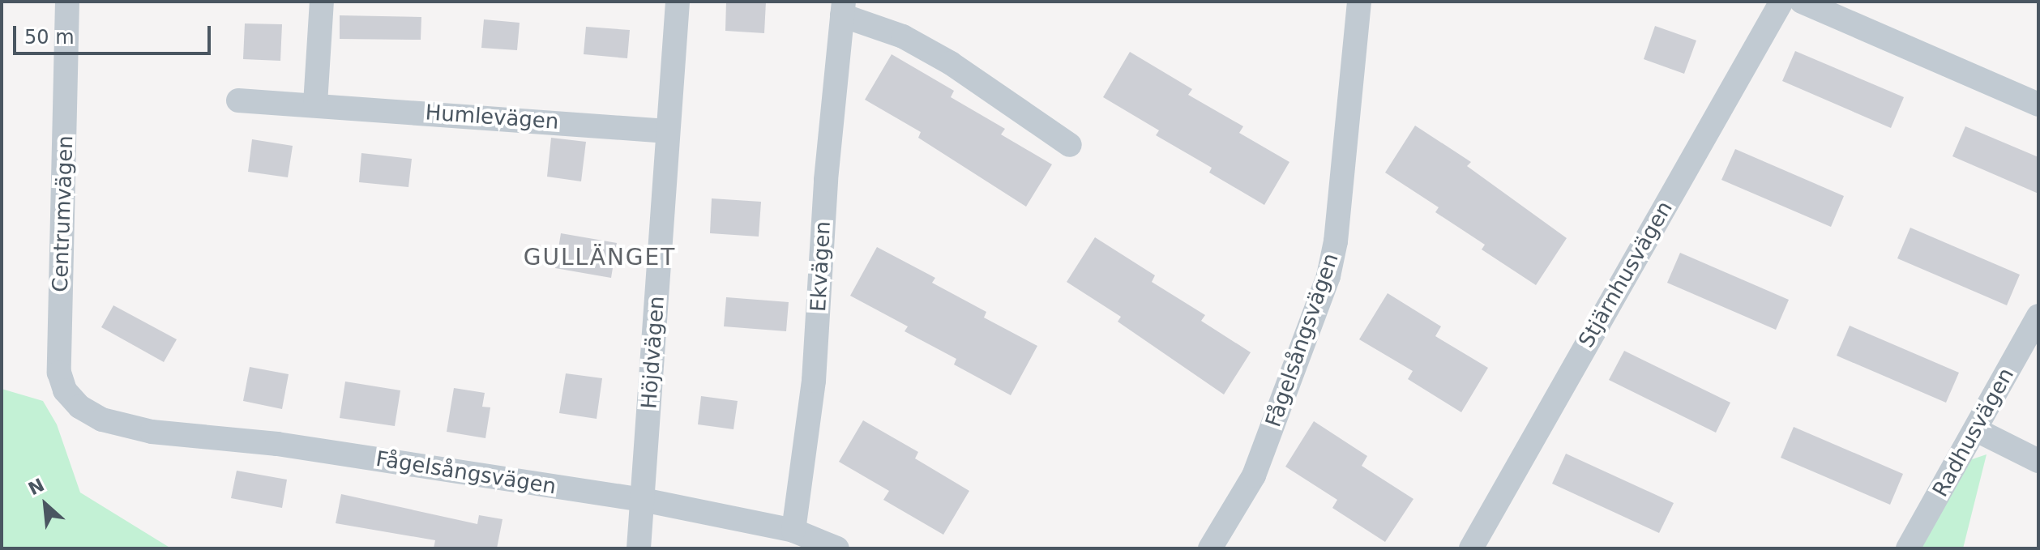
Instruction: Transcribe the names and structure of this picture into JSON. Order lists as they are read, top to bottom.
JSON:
{
  "streets": {
    "street": [
      "Humlevägen",
      "Centrumvägen",
      "Ekvägen",
      "Stjärnhusvägen",
      "Fågelsångsvägen",
      "Höjdvägen",
      "Radhusvägen"
    ]
  },
  "crossings": [
    ["Humlevägen", "Höjdvägen"],
    ["Centrumvägen", "Fågelsångsvägen"],
    ["Ekvägen", "Fågelsångsvägen"],
    ["Fågelsångsvägen", "Höjdvägen"]
  ],
  "districts": ["GULLÄNGET"],
  "scale_bar": "50 m",
  "north": "top left"
}
